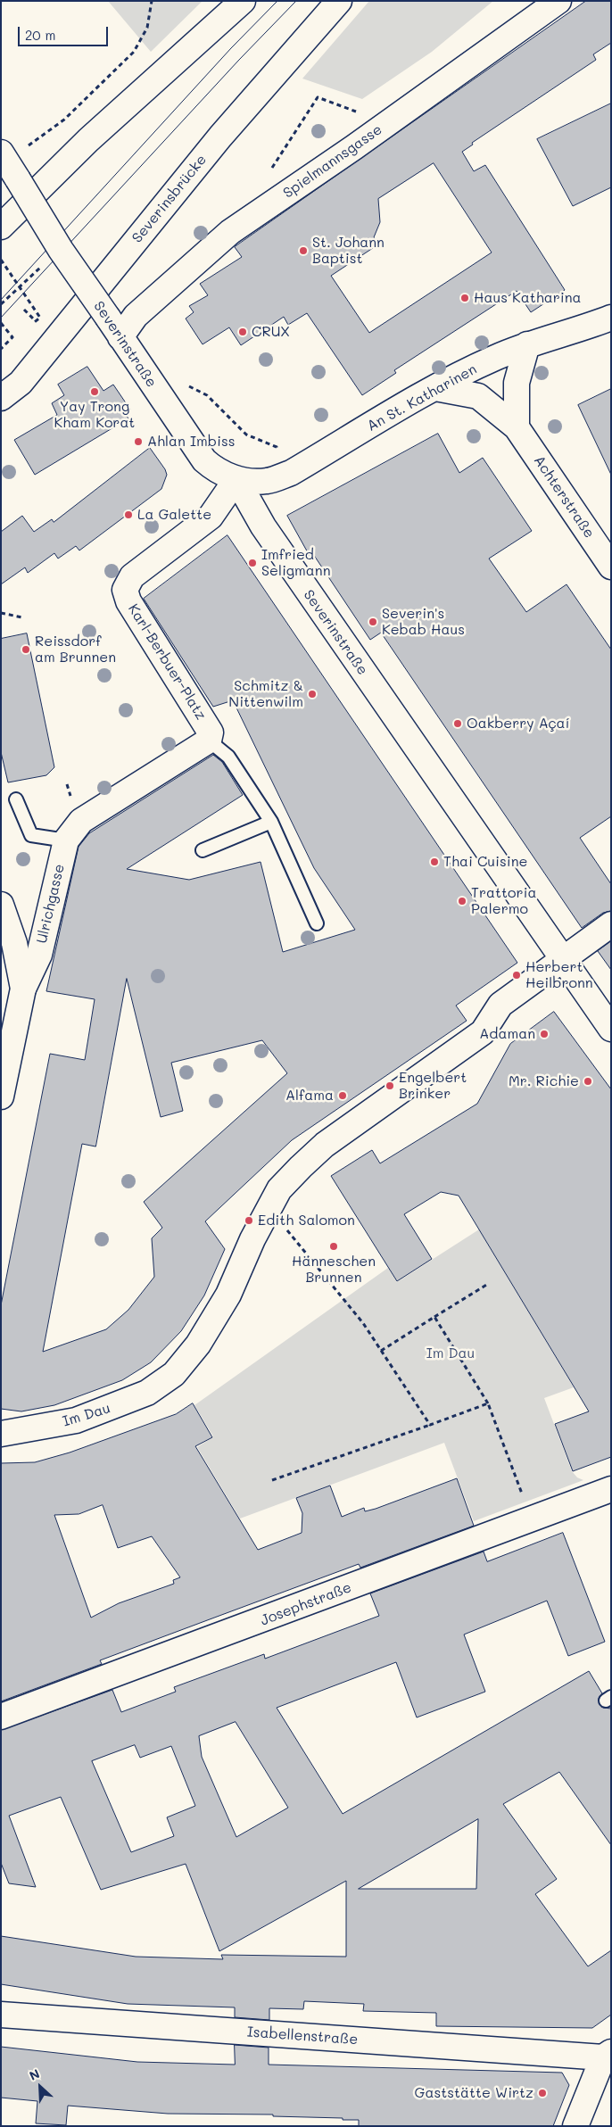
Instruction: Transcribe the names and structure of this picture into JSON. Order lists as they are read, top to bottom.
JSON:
{
  "streets": {
    "street": [
      "Spielmannsgasse",
      "Severinsbrücke",
      "Severinstraße",
      "An St. Katharinen",
      "Achterstraße",
      "Karl-Berbuer-Platz",
      "Ulrichgasse",
      "Im Dau",
      "Josephstraße",
      "Isabellenstraße"
    ]
  },
  "crossings": [
    ["Spielmannsgasse", "Severinstraße"],
    ["Severinstraße", "An St. Katharinen"],
    ["Severinstraße", "Karl-Berbuer-Platz"],
    ["Severinstraße", "Im Dau"],
    ["An St. Katharinen", "Achterstraße"],
    ["An St. Katharinen", "Karl-Berbuer-Platz"],
    ["Karl-Berbuer-Platz", "Ulrichgasse"]
  ],
  "parks": ["Im Dau"],
  "places": [
    "St. Johann Baptist",
    "Haus Katharina",
    "CRUX",
    "Yay Trong Kham Korat",
    "Ahlan Imbiss",
    "La Galette",
    "Imfried Seligmann",
    "Severin's Kebab Haus",
    "Reissdorf am Brunnen",
    "Schmitz & Nittenwilm",
    "Oakberry Açaí",
    "Thai Cuisine",
    "Trattoria Palermo",
    "Herbert Heilbronn",
    "Adaman",
    "Mr. Richie",
    "Engelbert Brinker",
    "Alfama",
    "Edith Salomon",
    "Hänneschen Brunnen",
    "Gaststätte Wirtz"
  ],
  "scale_bar": "20 m",
  "north": "top left"
}
